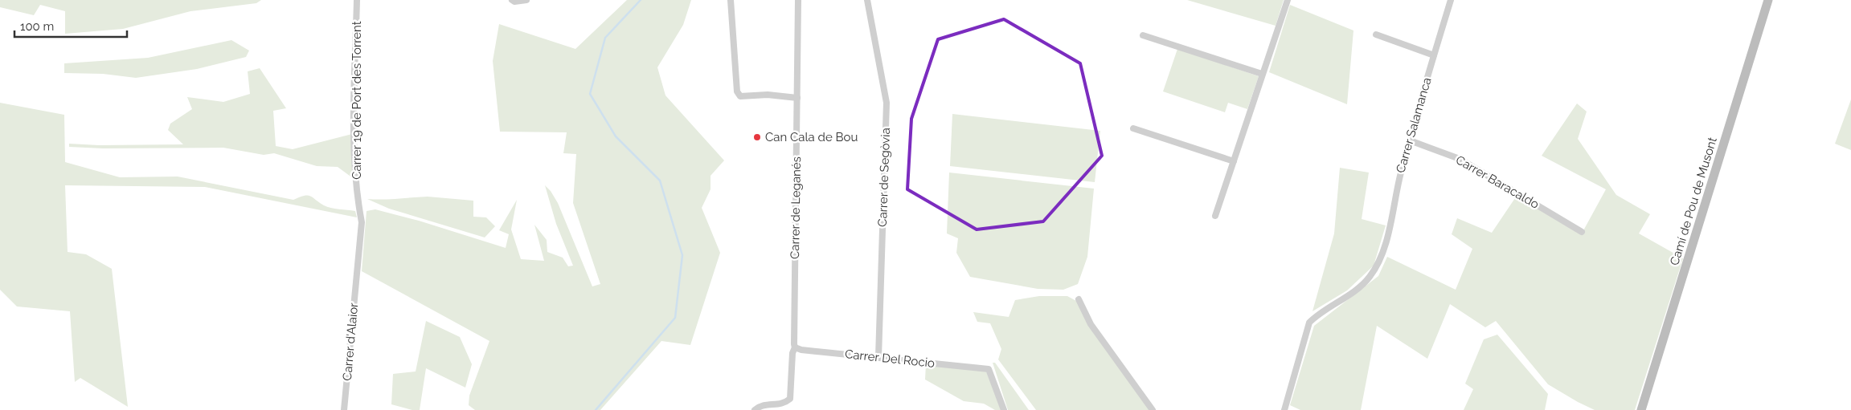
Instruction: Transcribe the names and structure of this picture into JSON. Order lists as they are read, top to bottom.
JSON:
{
  "streets": {
    "street": [
      "Carrer 19 de Port des Torrent",
      "Carrer Salamanca",
      "Carrer de Segòvia",
      "Carrer Baracaldo",
      "Camí de Pou de Musont",
      "Carrer de Leganés",
      "Carrer d'Alaior",
      "Carrer Del Rocio"
    ]
  },
  "crossings": [
    ["Carrer 19 de Port des Torrent", "Carrer d'Alaior"],
    ["Carrer Salamanca", "Carrer Baracaldo"],
    ["Carrer de Segòvia", "Carrer Del Rocio"],
    ["Carrer de Leganés", "Carrer Del Rocio"]
  ],
  "places": ["Can Cala de Bou"],
  "scale_bar": "100 m"
}
